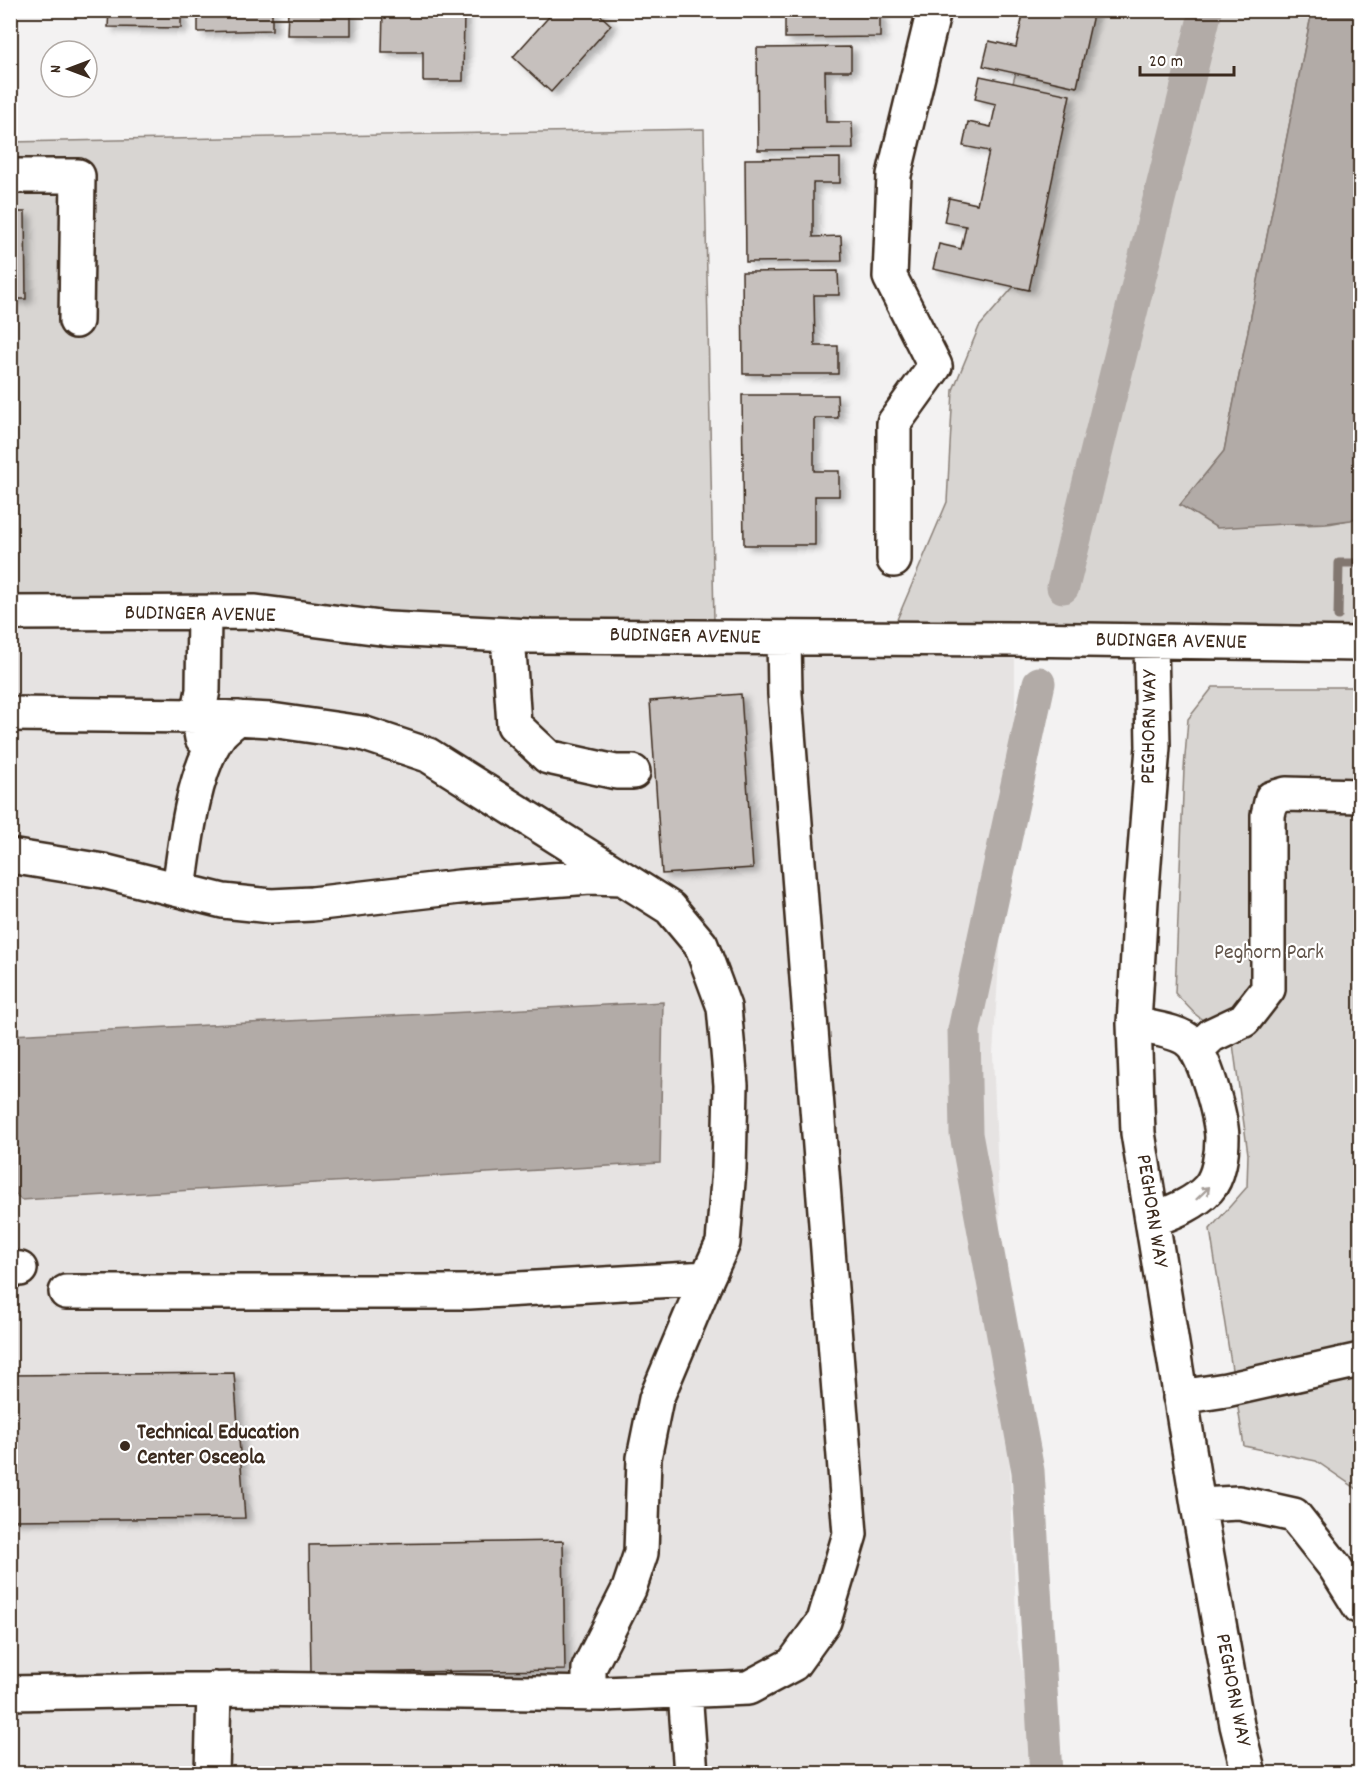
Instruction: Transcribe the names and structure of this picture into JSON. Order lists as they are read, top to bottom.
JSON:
{
  "streets": {
    "street": ["BUDINGER AVENUE", "PEGHORN WAY"]
  },
  "crossings": [
    ["BUDINGER AVENUE", "PEGHORN WAY"]
  ],
  "parks": ["Peghorn Park"],
  "places": ["Technical Education Center Osceola"],
  "scale_bar": "20 m",
  "north": "left"
}
